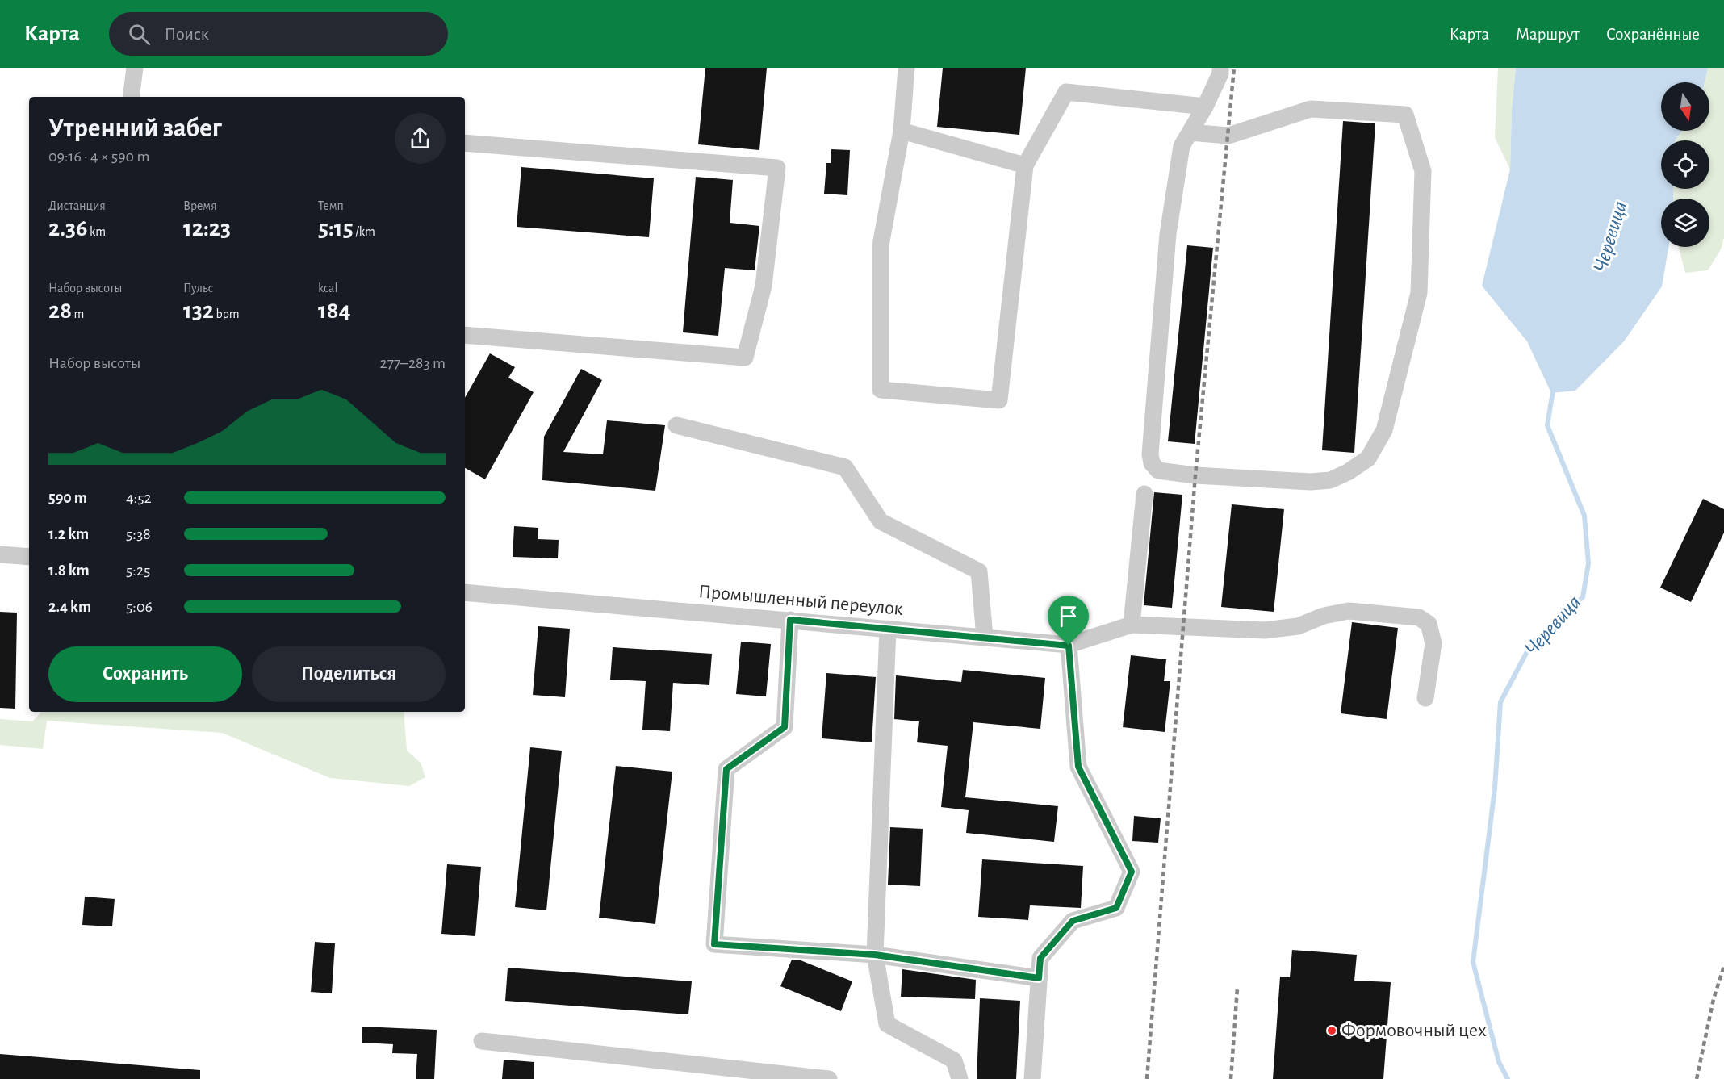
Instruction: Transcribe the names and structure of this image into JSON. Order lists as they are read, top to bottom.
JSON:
{
  "streets": {
    "street": ["Промышленный переулок"]
  },
  "water": ["Черевица"],
  "places": ["Формовочный цех"],
  "north": "bottom",
  "page": {
    "header": "Карта",
    "search": "Поиск",
    "nav": ["Карта", "Маршрут", "Сохранённые"],
    "heading": ["Утренний забег", "09:16 · 4 × 590 m"],
    "stats": [
      ["Дистанция", "2.36 km"],
      ["Время", "12:23"],
      ["Темп", "5:15 /km"],
      ["Набор высоты", "28 m"],
      ["Пульс", "132 bpm"],
      ["kcal", "184"]
    ],
    "chart": ["Набор высоты", "277–283 m"],
    "list": [
      {
        "name": "590 m",
        "note": "4:52"
      },
      {
        "name": "1.2 km",
        "note": "5:38"
      },
      {
        "name": "1.8 km",
        "note": "5:25"
      },
      {
        "name": "2.4 km",
        "note": "5:06"
      }
    ],
    "buttons": ["Сохранить", "Поделиться"]
  }
}
